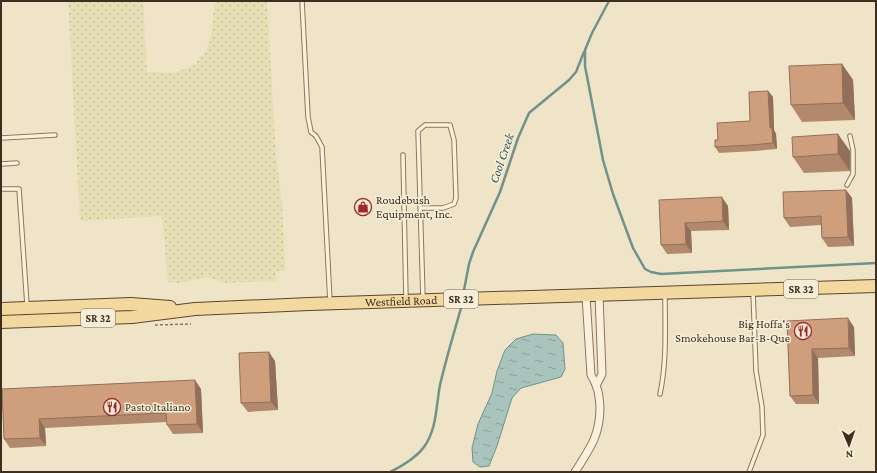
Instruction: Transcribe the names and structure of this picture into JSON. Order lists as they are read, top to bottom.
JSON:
{
  "streets": {
    "main road": ["SR 32", "Westfield Road"]
  },
  "crossings": [
    ["SR 32", "Westfield Road"]
  ],
  "water": ["Cool Creek"],
  "places": {
    "shop": ["Roudebush Equipment, Inc."],
    "restaurant": ["Big Hoffa's Smokehouse Bar-B-Que", "Pasto Italiano"]
  },
  "north": "bottom"
}
